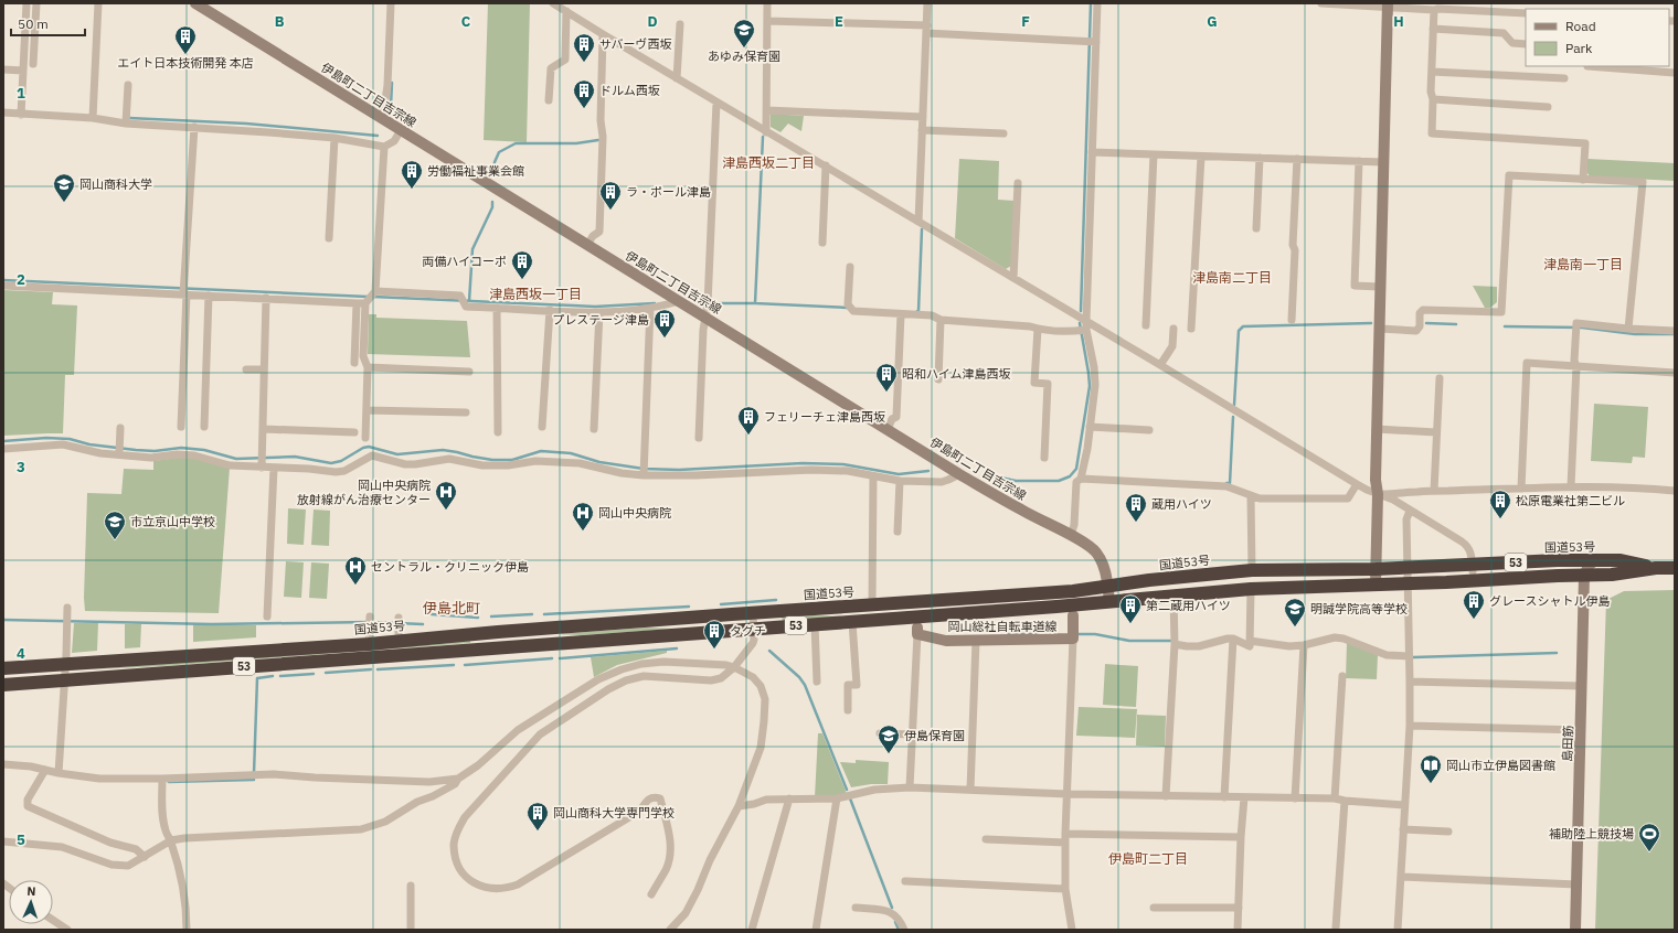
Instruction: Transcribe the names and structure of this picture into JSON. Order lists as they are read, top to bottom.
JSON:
{
  "streets": {
    "highway": ["国道53号", "53"],
    "street": ["伊島町二丁目吉宗線", "岡山総社自転車道線", "島田筋"]
  },
  "crossings": [
    ["伊島町二丁目吉宗線", "国道53号"],
    ["国道53号", "53"],
    ["国道53号", "岡山総社自転車道線"],
    ["国道53号", "島田筋"],
    ["53", "島田筋"]
  ],
  "districts": [
    "津島西坂二丁目",
    "津島南一丁目",
    "津島南二丁目",
    "津島西坂一丁目",
    "伊島北町",
    "伊島町二丁目"
  ],
  "places": {
    "school or university": [
      "あゆみ保育園",
      "岡山商科大学",
      "市立京山中学校",
      "明誠学院高等学校",
      "伊島保育園"
    ],
    "building": [
      "エイト日本技術開発 本店",
      "サバーヴ西坂",
      "ドルム西坂",
      "労働福祉事業会館",
      "ラ・ポール津島",
      "両備ハイコーポ",
      "プレステージ津島",
      "昭和ハイム津島西坂",
      "フェリーチェ津島西坂",
      "松原電業社第二ビル",
      "蔵用ハイツ",
      "グレースシャトル伊島",
      "第二蔵用ハイツ",
      "タグチ",
      "岡山商科大学専門学校"
    ],
    "hospital": ["岡山中央病院 放射線がん治療センター", "岡山中央病院", "セントラル・クリニック伊島"],
    "library": ["岡山市立伊島図書館"],
    "sports": ["補助陸上競技場"]
  },
  "legend": ["Road", "Park"],
  "scale_bar": "50 m",
  "north": "top",
  "grid": {
    "columns": [
      "B",
      "C",
      "D",
      "E",
      "F",
      "G",
      "H"
    ],
    "rows": [
      "1",
      "2",
      "3",
      "4",
      "5"
    ]
  }
}
